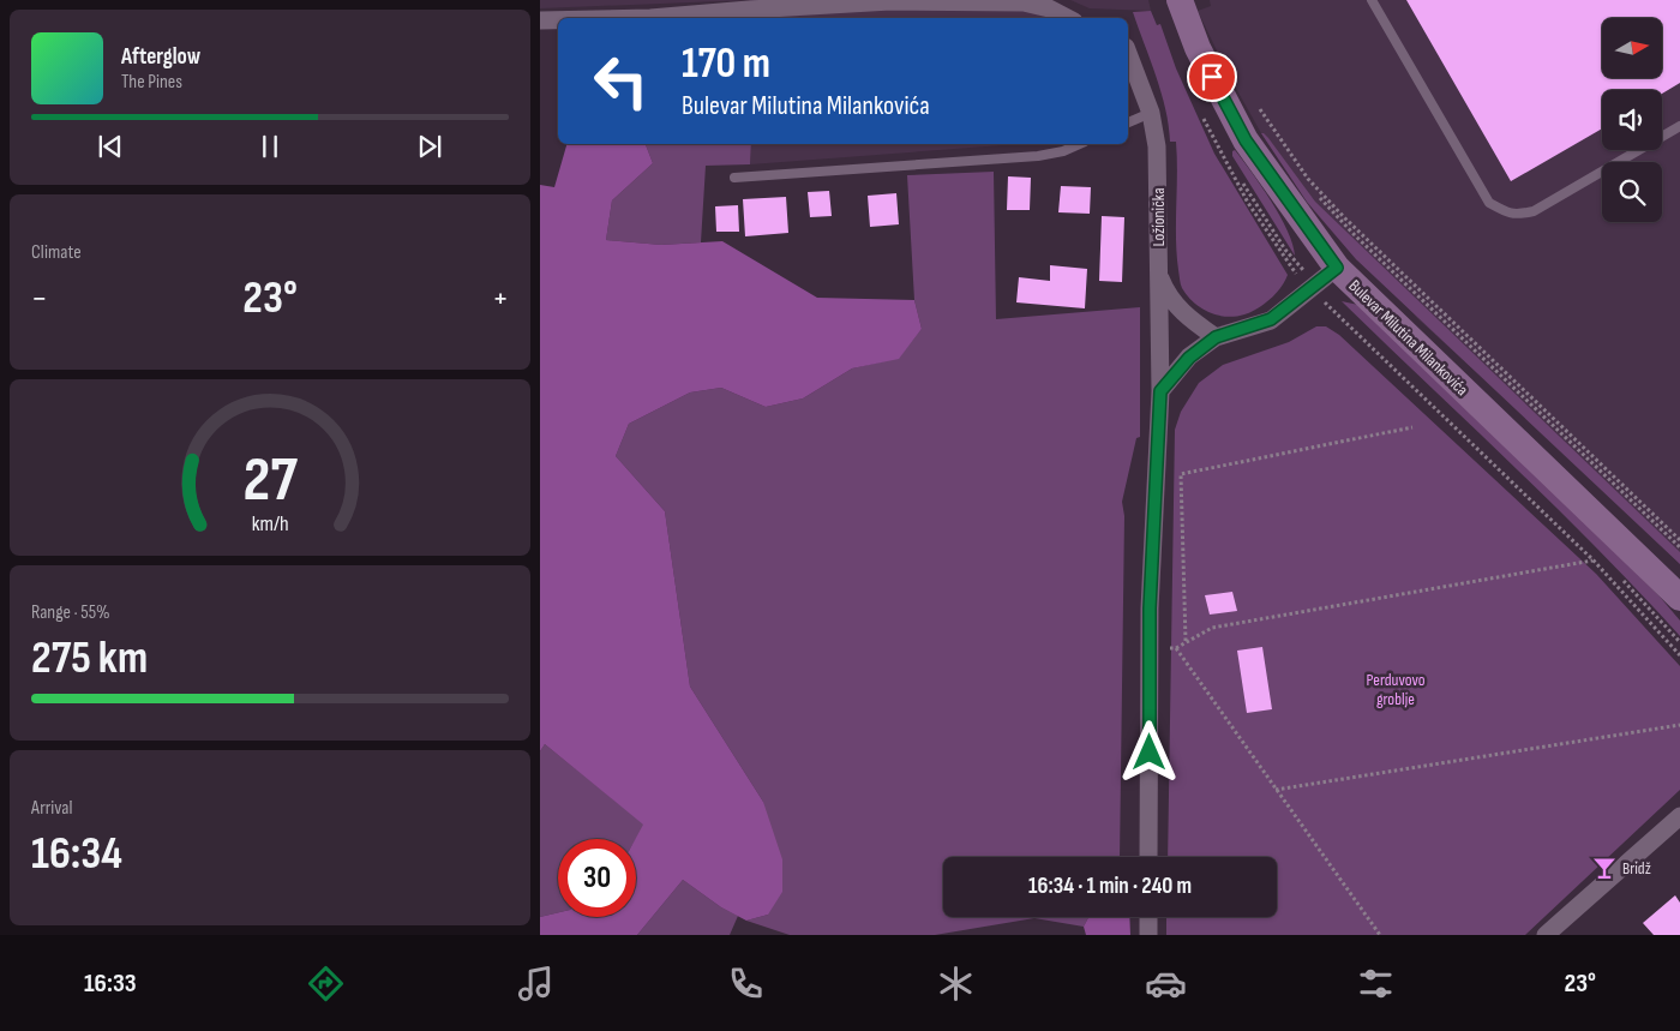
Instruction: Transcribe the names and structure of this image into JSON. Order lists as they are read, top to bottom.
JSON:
{
  "streets": {
    "street": ["Ložionička", "Bulevar Milutina Milankovića"]
  },
  "parks": ["Perduvovo groblje"],
  "places": {
    "bar": ["Bridž"]
  },
  "north": "right",
  "page": {
    "turn": ["170 m", "Bulevar Milutina Milankovića"],
    "song": ["Afterglow", "The Pines"],
    "tile": [
      "Climate",
      ["Range · 55%", "275 km"],
      ["Arrival", "16:34"]
    ],
    "heat": ["−", "23°", "+"],
    "limit": "30",
    "trip": "16:34 · 1 min · 240 m",
    "tabs": ["16:33", "23°"],
    "gauge": ["27", "km/h"]
  }
}
